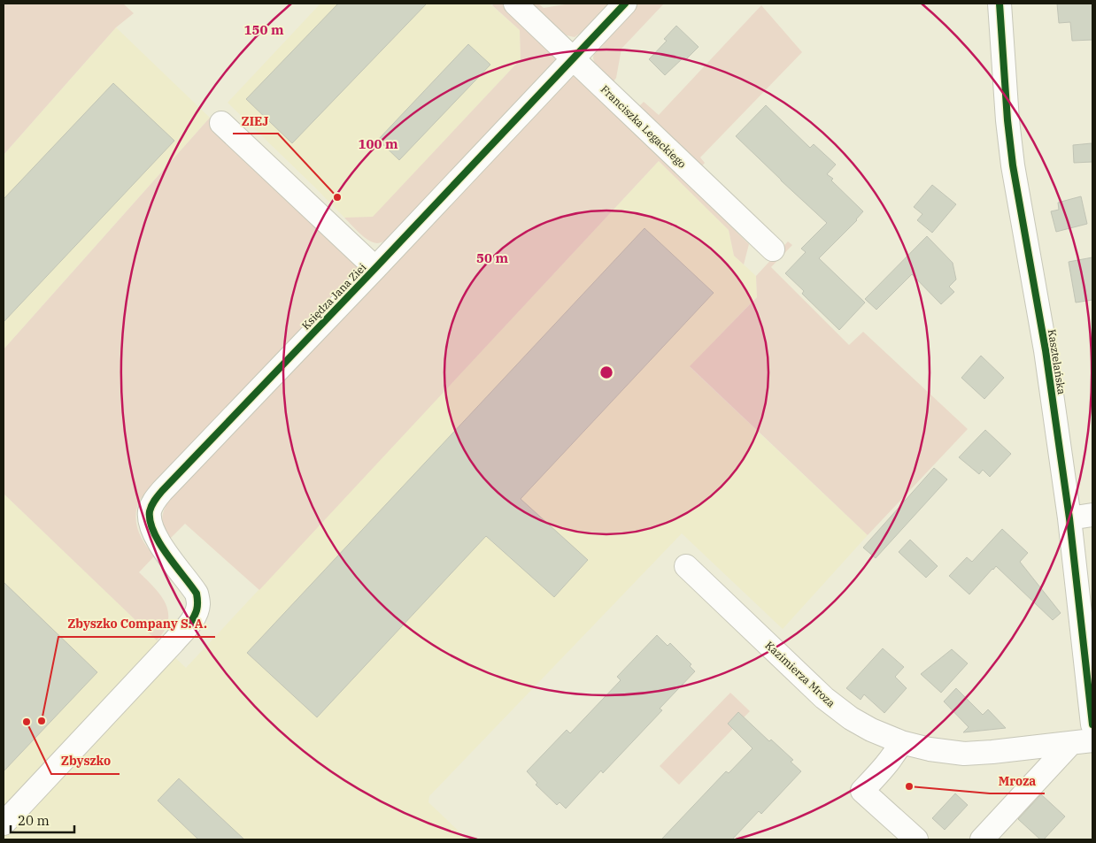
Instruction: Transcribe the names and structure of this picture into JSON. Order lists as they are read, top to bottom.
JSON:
{
  "streets": {
    "street": [
      "Franciszka Legackiego",
      "Księdza Jana Ziei",
      "Kasztelańska",
      "Kazimierza Mroza"
    ]
  },
  "crossings": [
    ["Franciszka Legackiego", "Księdza Jana Ziei"]
  ],
  "places": [
    "ZIEJ",
    "Zbyszko Company S. A.",
    "Zbyszko",
    "Mroza"
  ],
  "scale_bar": "20 m",
  "rings": ["150 m", "100 m", "50 m"]
}
